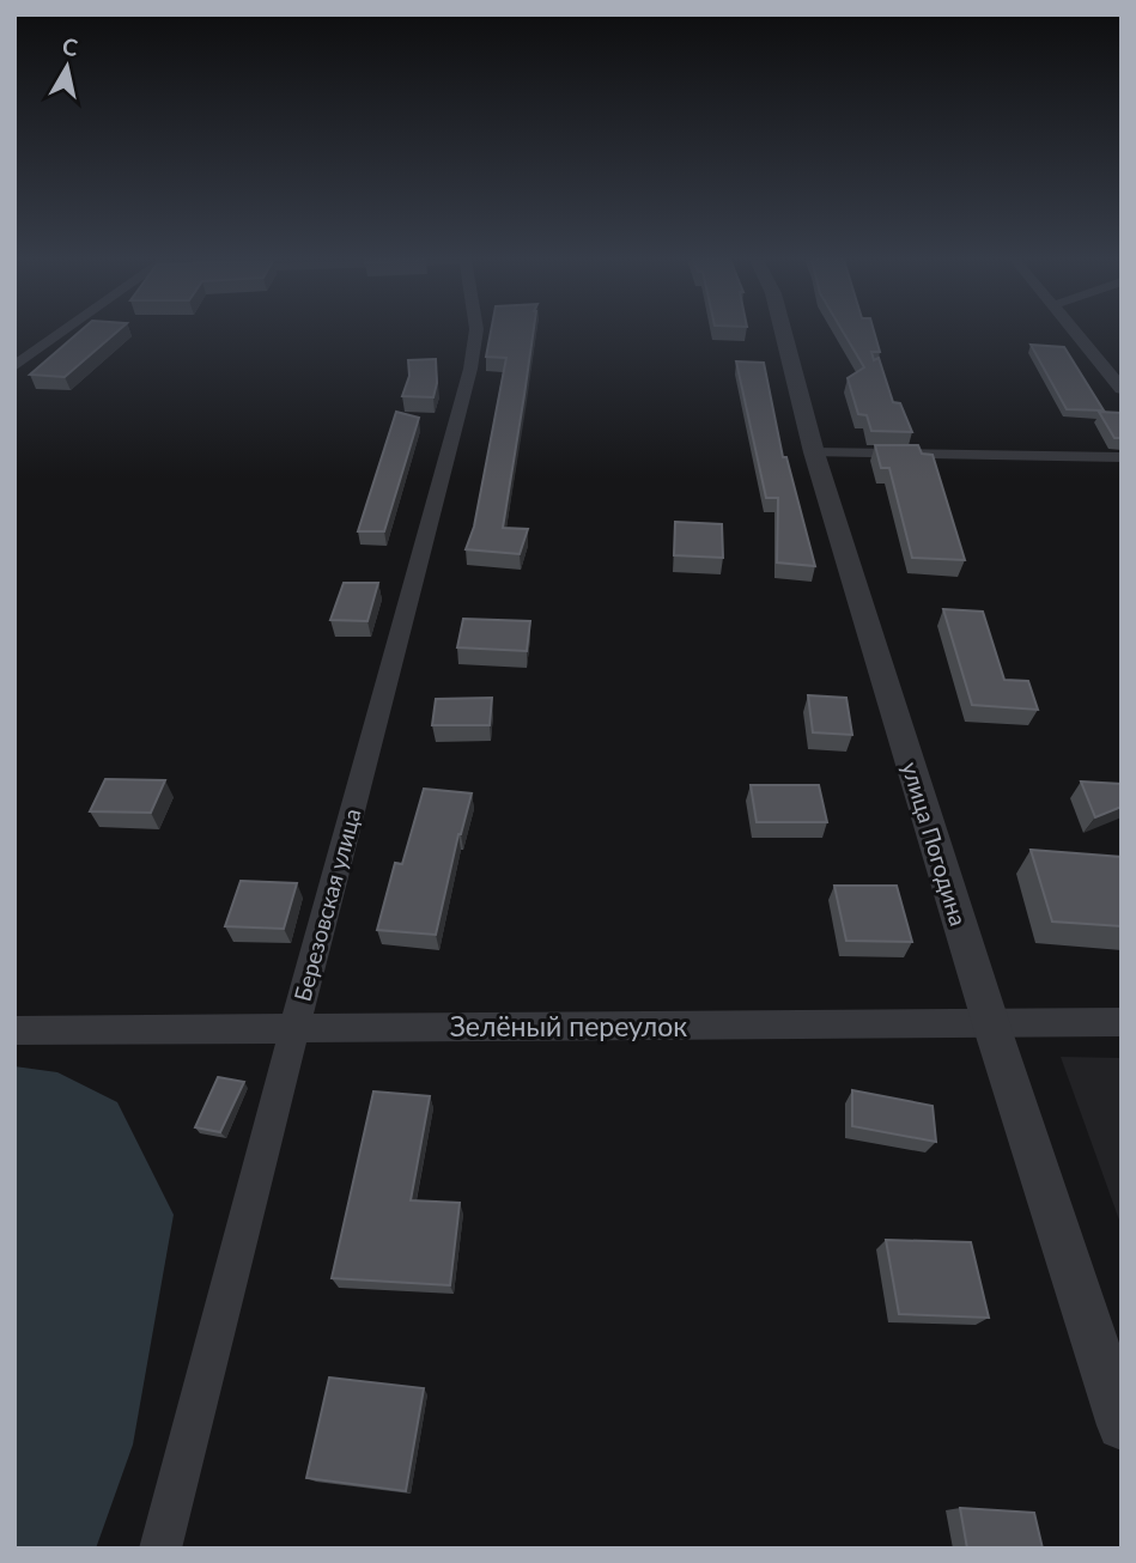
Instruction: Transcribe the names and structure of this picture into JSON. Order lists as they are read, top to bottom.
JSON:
{
  "streets": {
    "street": ["улица Погодина", "Березовская улица", "Зелёный переулок"]
  },
  "crossings": [
    ["улица Погодина", "Зелёный переулок"],
    ["Березовская улица", "Зелёный переулок"]
  ],
  "north": "top"
}
